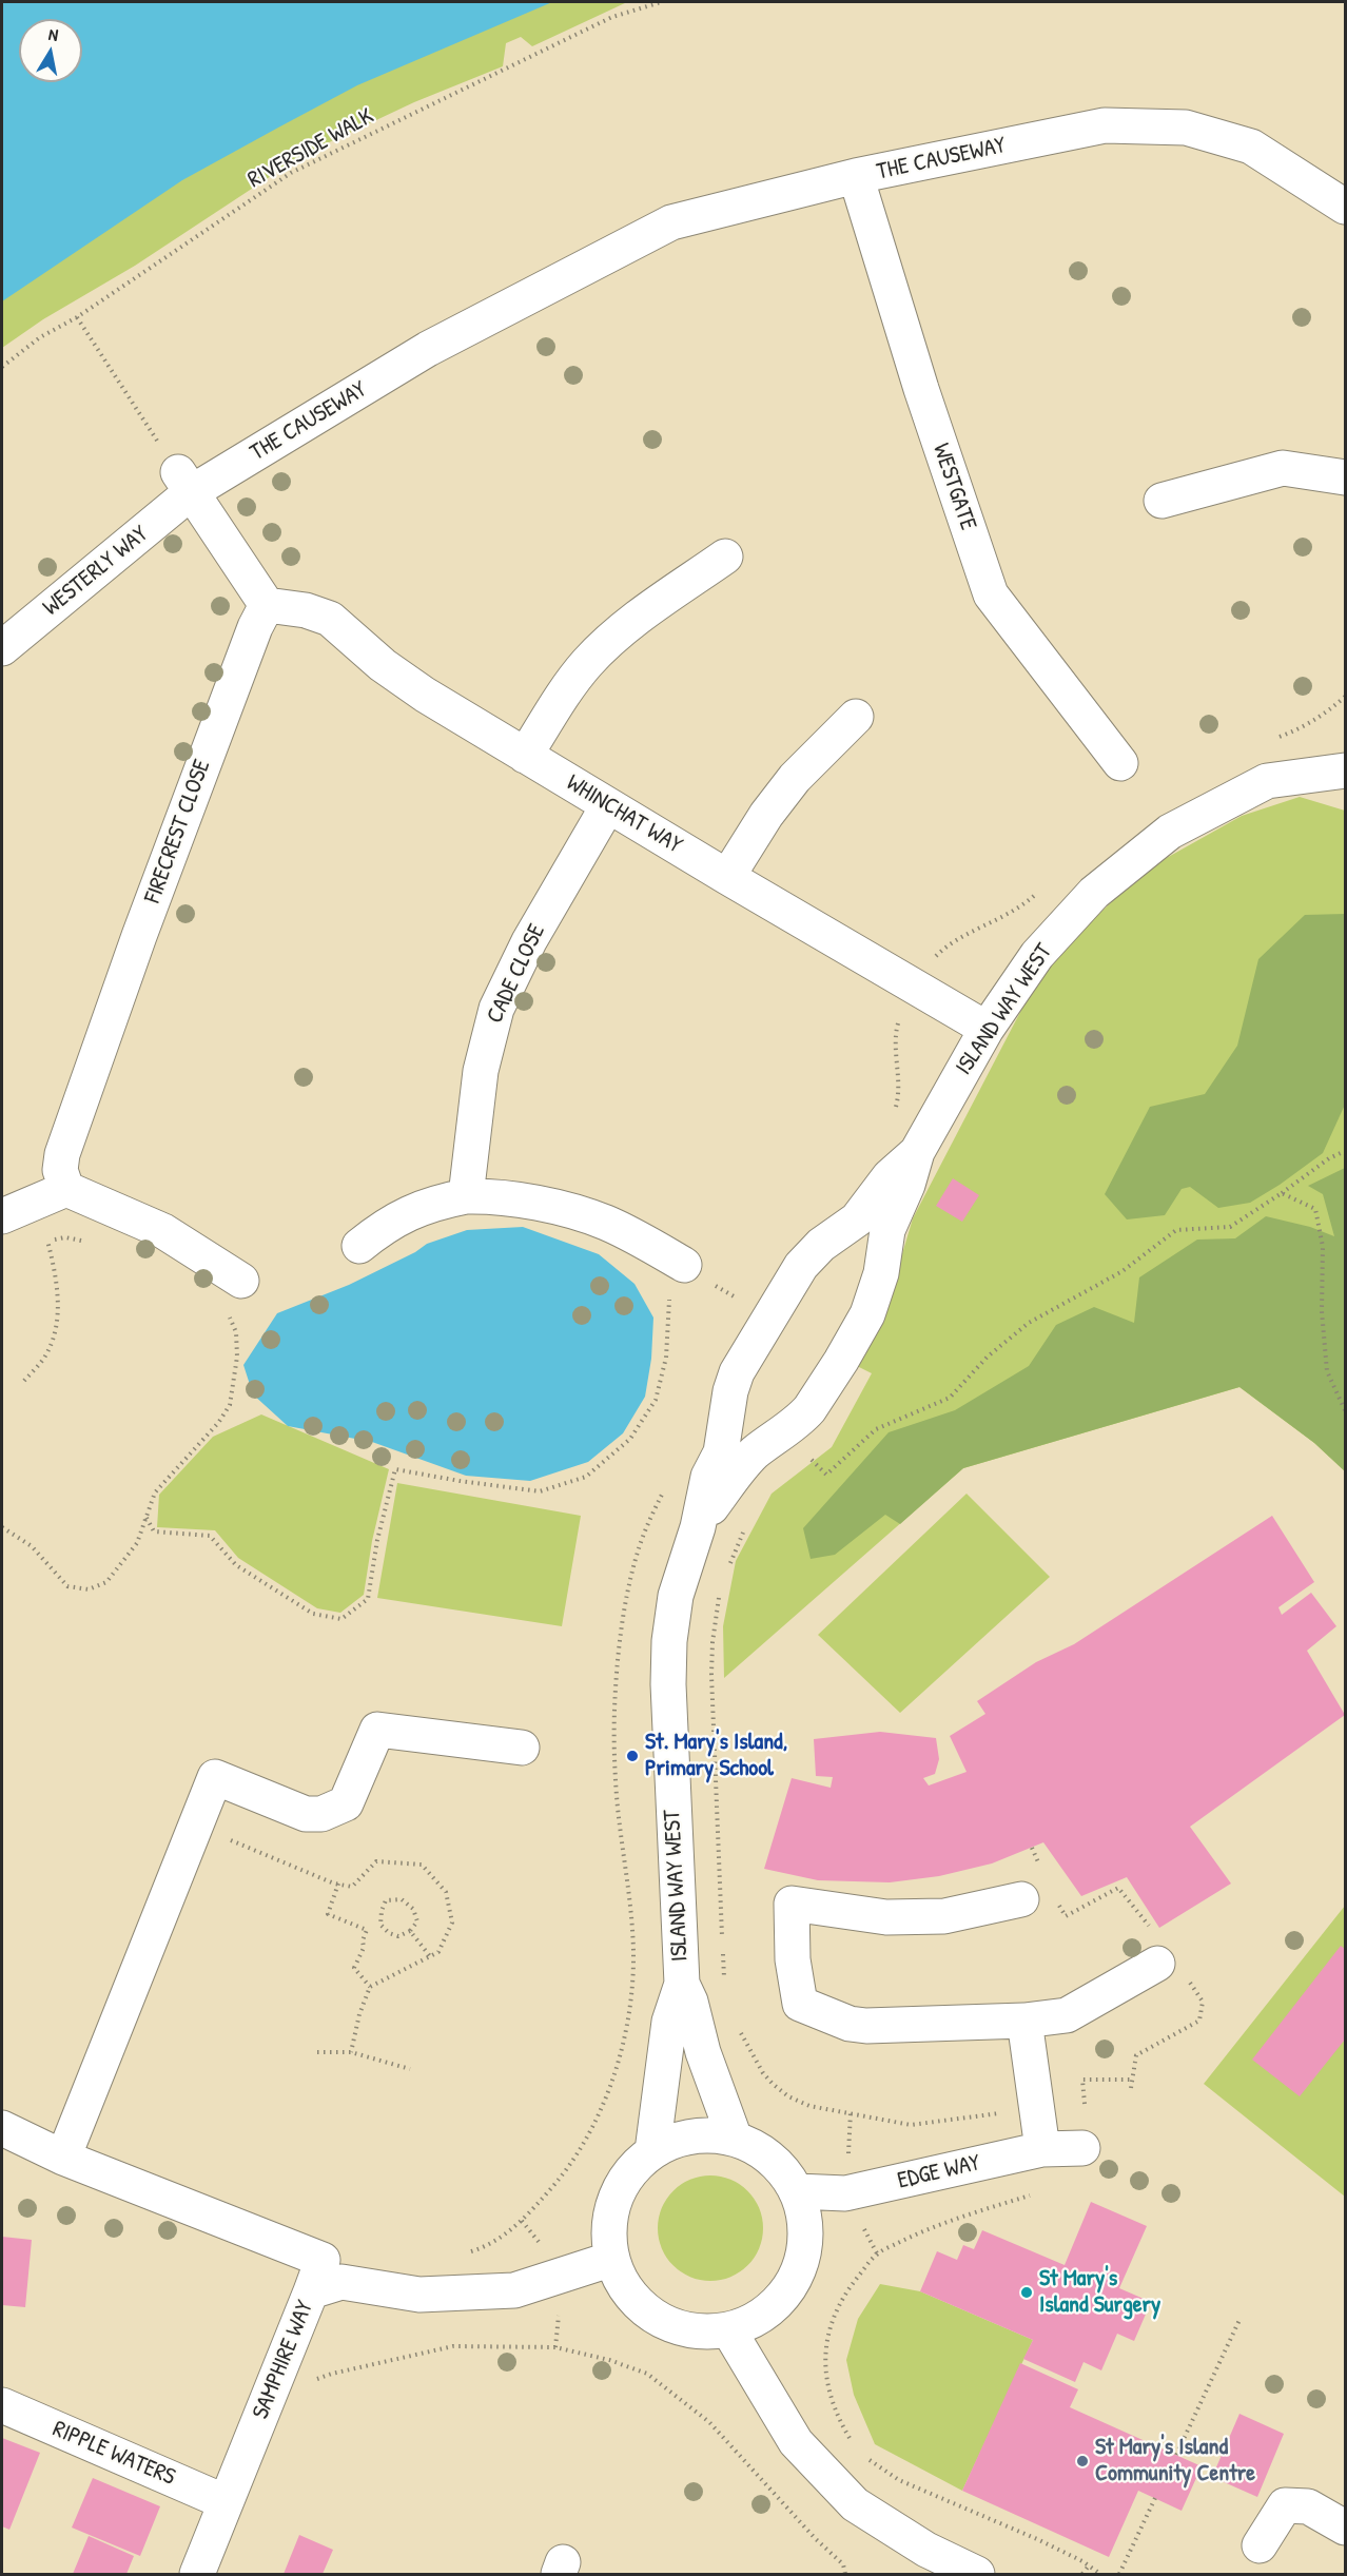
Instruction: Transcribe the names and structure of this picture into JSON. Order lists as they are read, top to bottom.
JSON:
{
  "streets": {
    "street": [
      "THE CAUSEWAY",
      "WESTGATE",
      "WESTERLY WAY",
      "WHINCHAT WAY",
      "FIRECREST CLOSE",
      "CADE CLOSE",
      "ISLAND WAY WEST",
      "EDGE WAY",
      "SAMPHIRE WAY",
      "RIPPLE WATERS"
    ],
    "path": ["RIVERSIDE WALK"]
  },
  "crossings": [
    ["THE CAUSEWAY", "WESTGATE"],
    ["THE CAUSEWAY", "WESTERLY WAY"],
    ["WHINCHAT WAY", "FIRECREST CLOSE"],
    ["WHINCHAT WAY", "CADE CLOSE"],
    ["WHINCHAT WAY", "ISLAND WAY WEST"],
    ["ISLAND WAY WEST", "EDGE WAY"],
    ["ISLAND WAY WEST", "SAMPHIRE WAY"],
    ["EDGE WAY", "SAMPHIRE WAY"],
    ["SAMPHIRE WAY", "RIPPLE WATERS"]
  ],
  "places": ["St. Mary's Island, Primary School", "St Mary's Island Surgery", "St Mary's Island Community Centre"],
  "north": "top"
}
